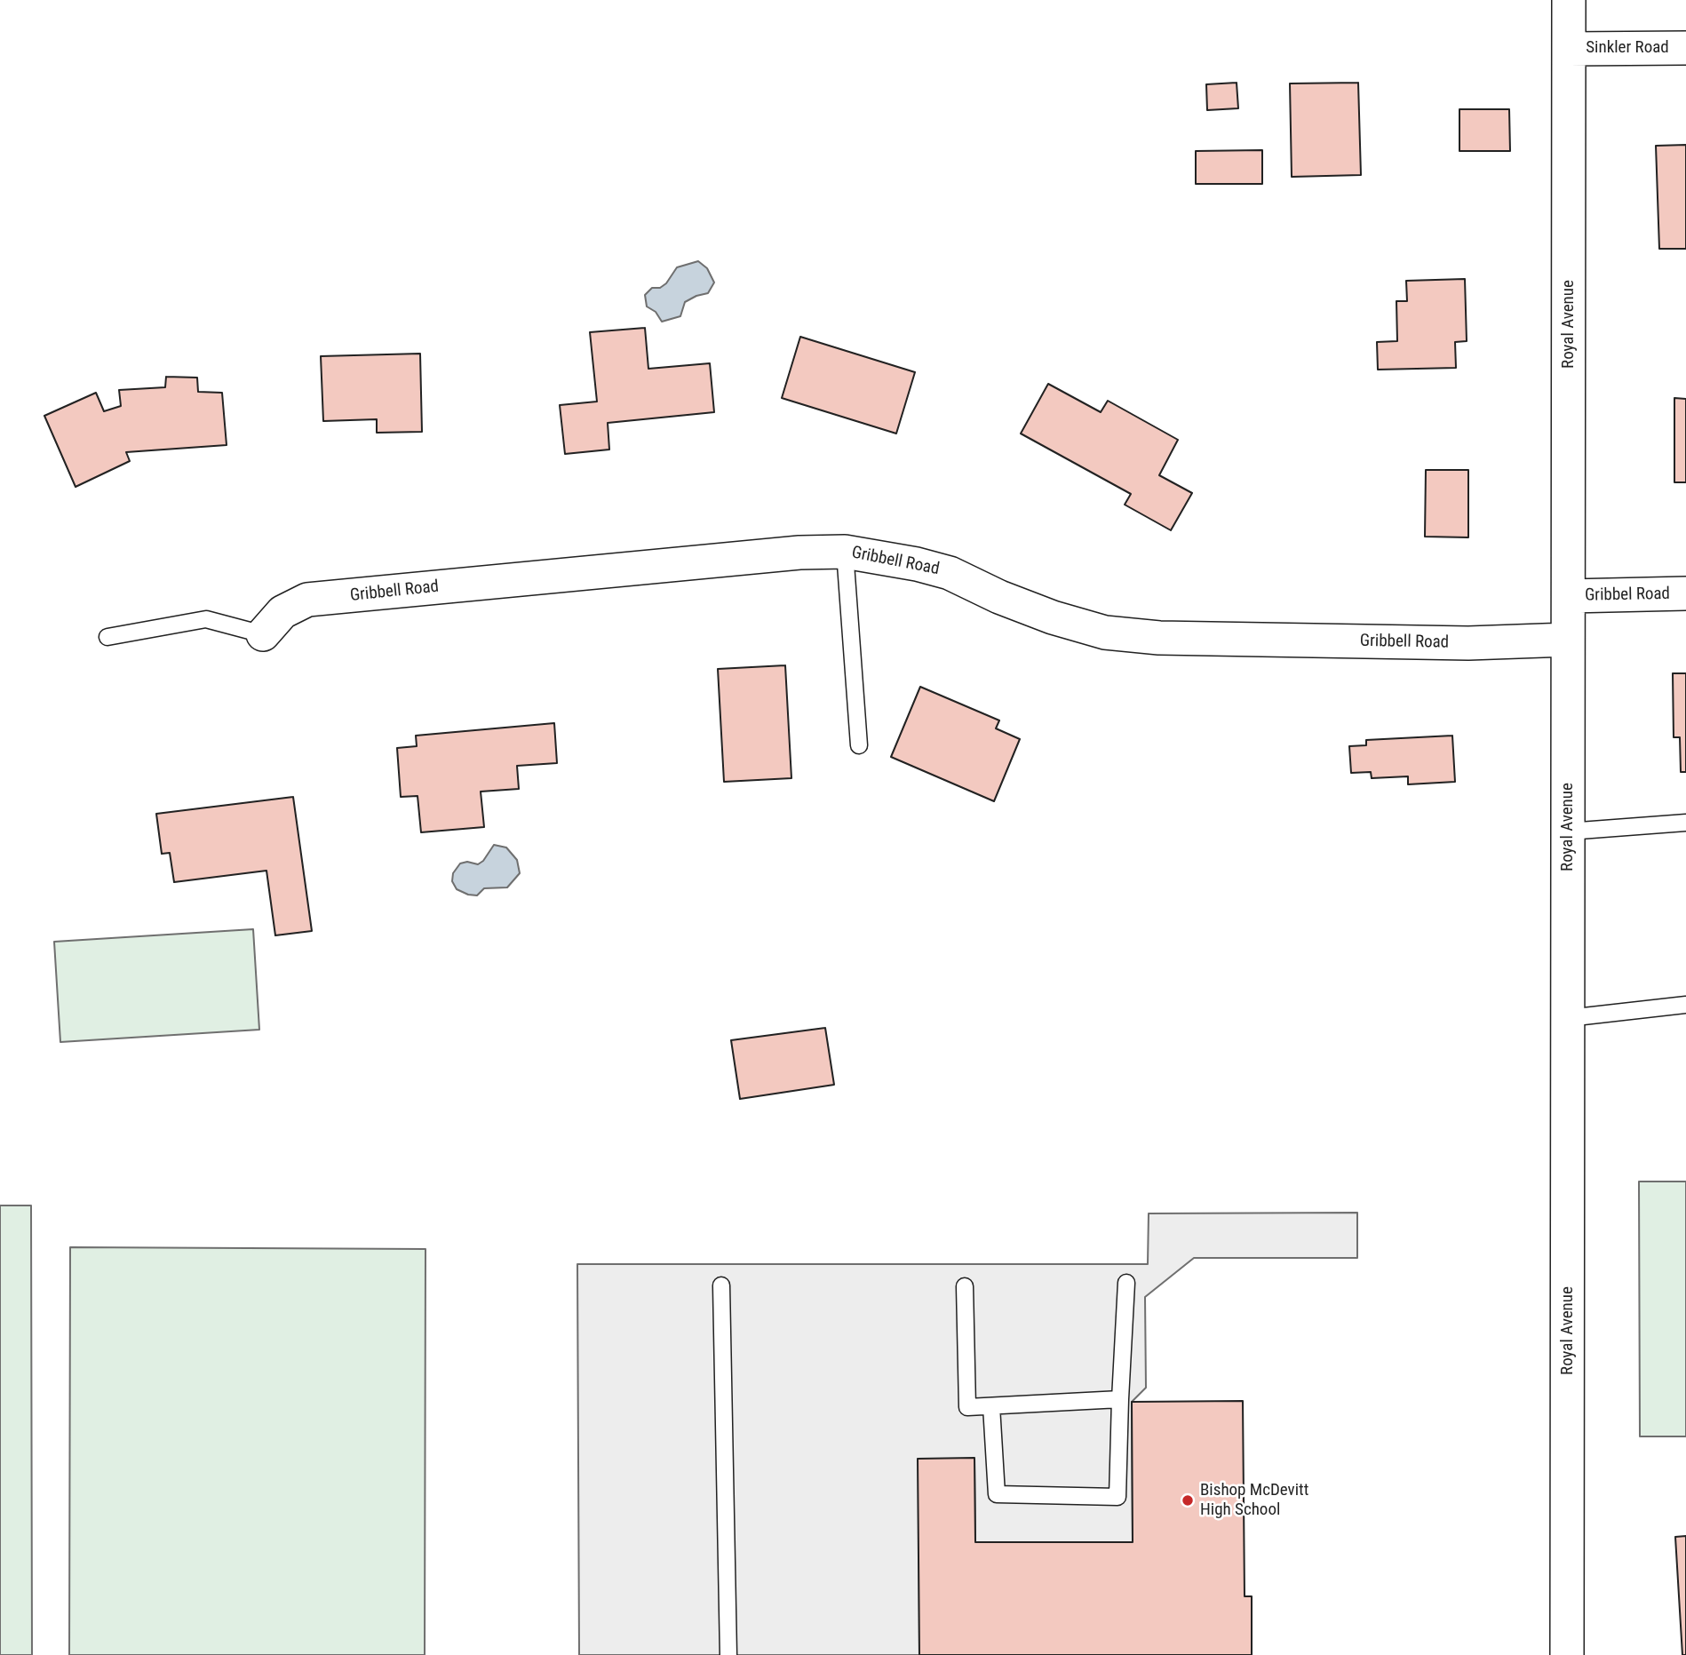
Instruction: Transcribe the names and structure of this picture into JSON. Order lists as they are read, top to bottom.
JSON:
{
  "streets": {
    "street": [
      "Sinkler Road",
      "Royal Avenue",
      "Gribbell Road",
      "Gribbel Road"
    ]
  },
  "crossings": [
    ["Sinkler Road", "Royal Avenue"],
    ["Royal Avenue", "Gribbell Road"],
    ["Royal Avenue", "Gribbel Road"]
  ],
  "places": ["Bishop McDevitt High School"]
}
